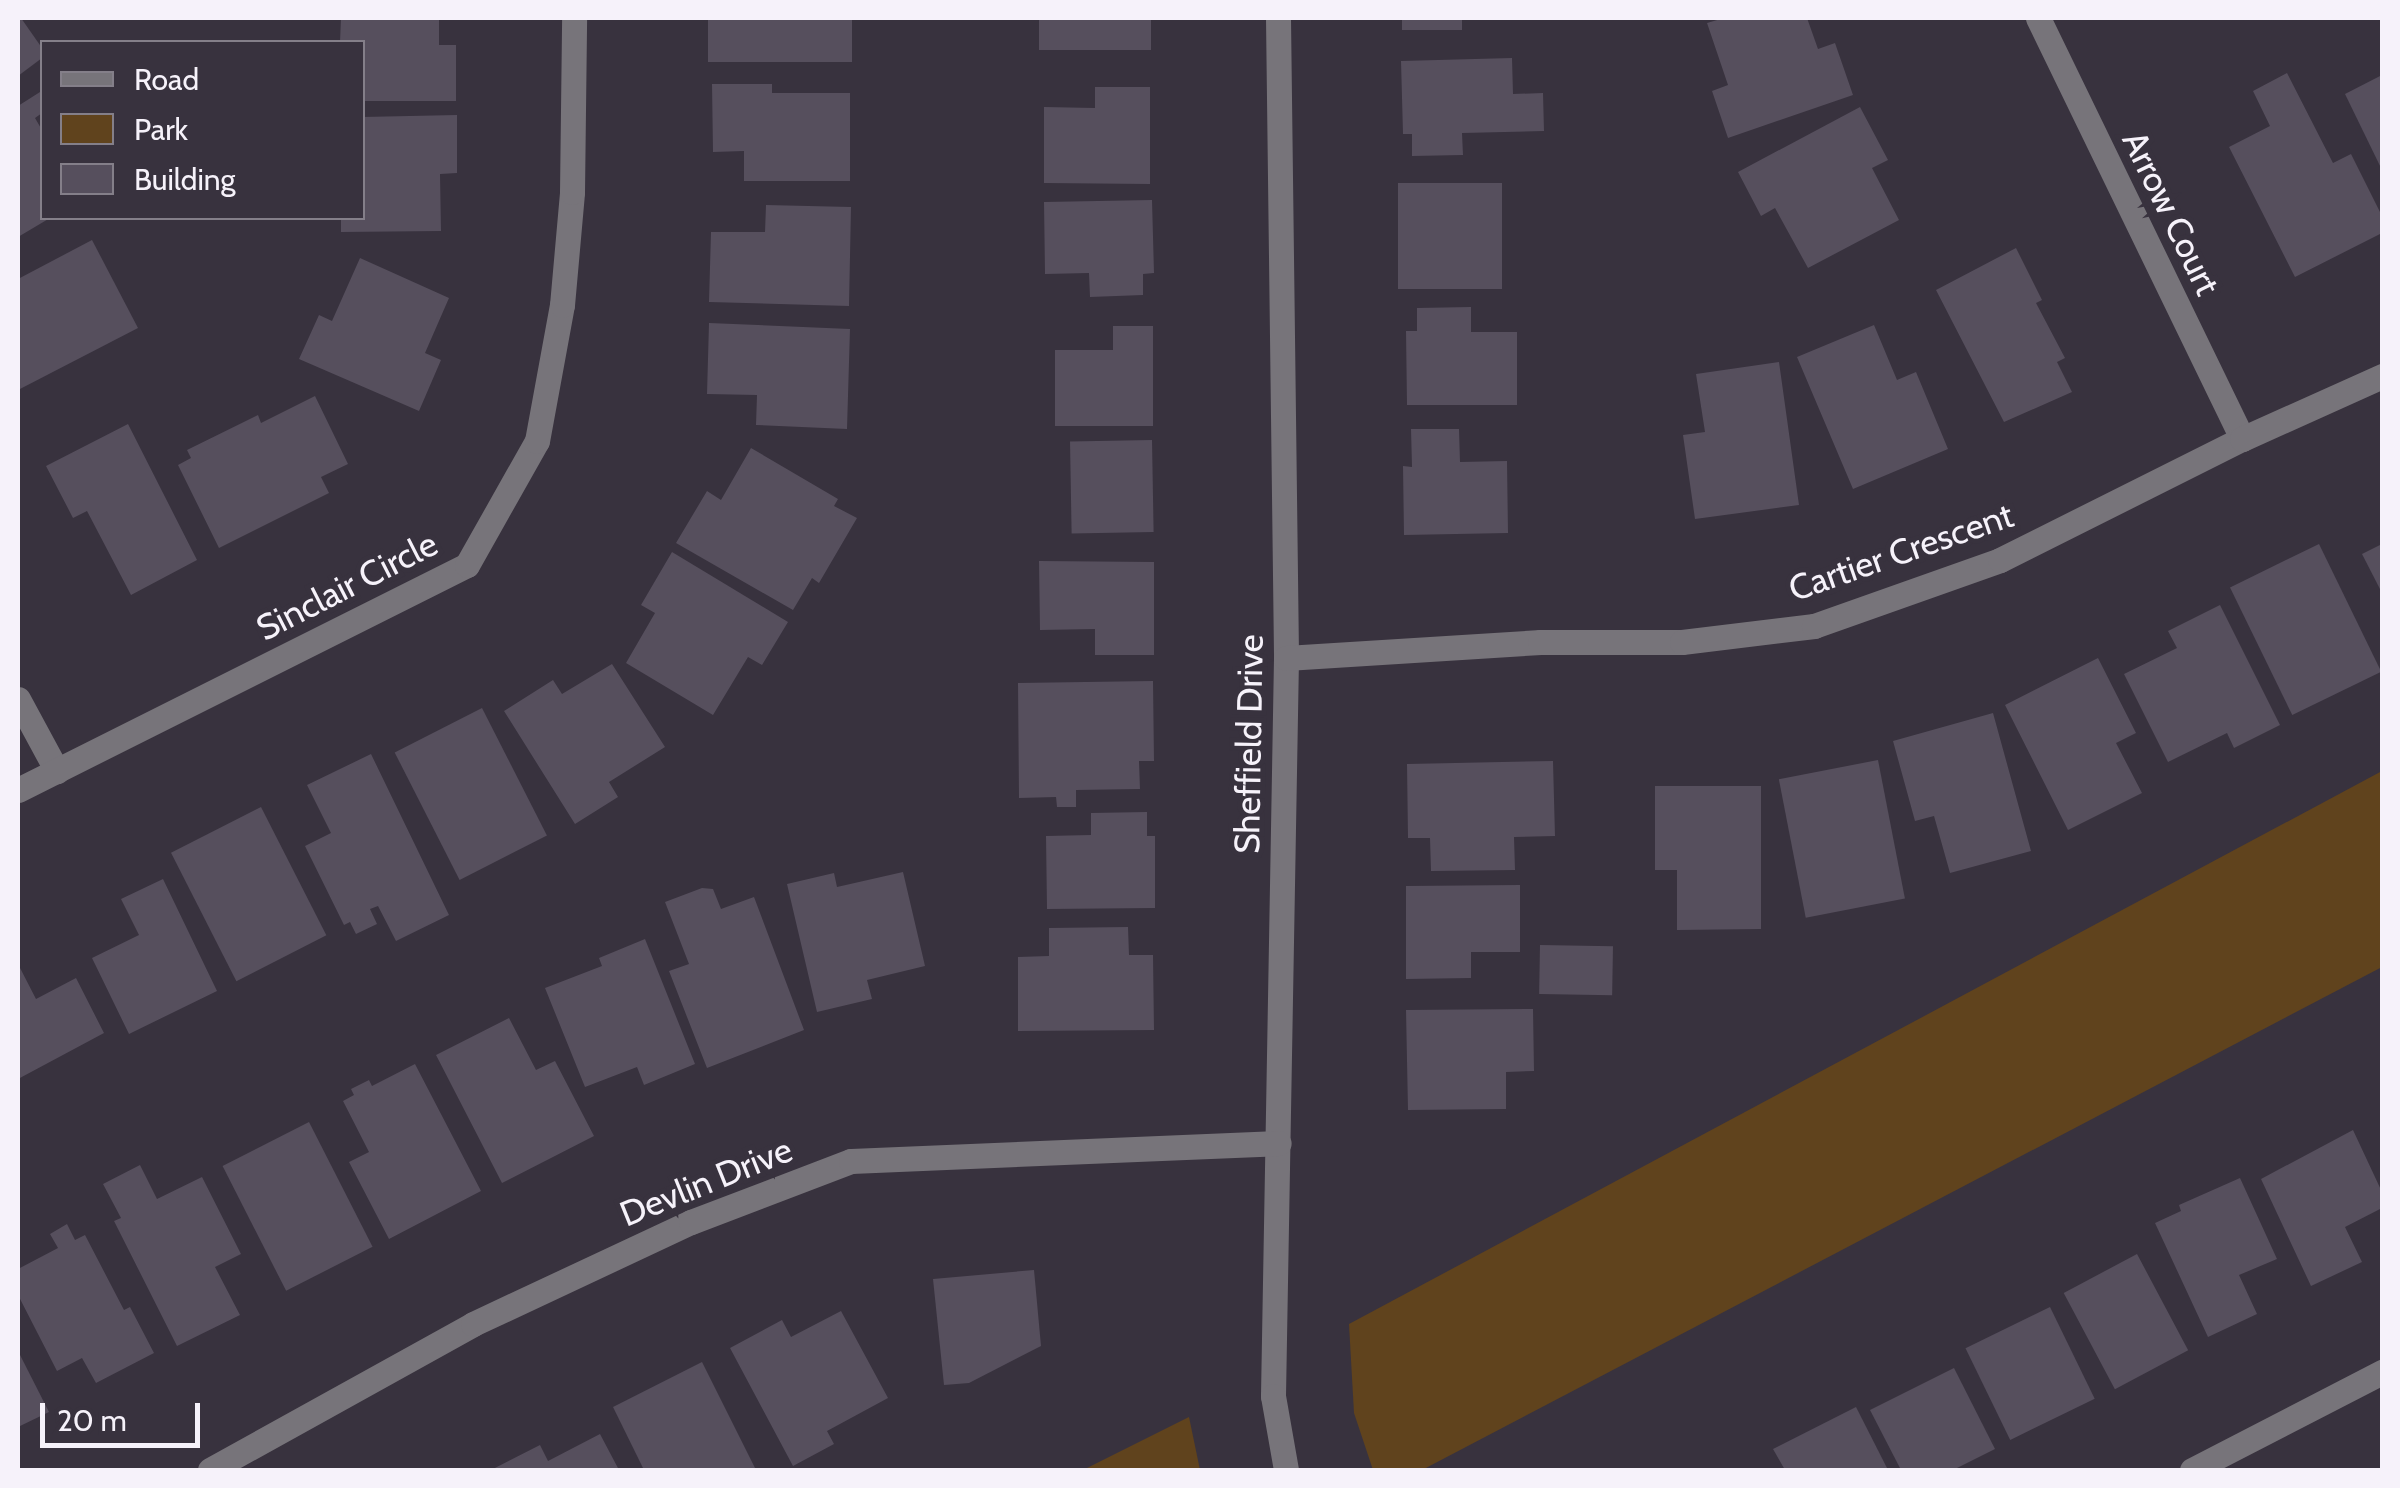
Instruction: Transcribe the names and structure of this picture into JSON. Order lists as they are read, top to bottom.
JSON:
{
  "streets": {
    "street": [
      "Arrow Court",
      "Cartier Crescent",
      "Sinclair Circle",
      "Sheffield Drive",
      "Devlin Drive"
    ]
  },
  "crossings": [
    ["Arrow Court", "Cartier Crescent"],
    ["Cartier Crescent", "Sheffield Drive"],
    ["Sheffield Drive", "Devlin Drive"]
  ],
  "legend": ["Road", "Park", "Building"],
  "scale_bar": "20 m"
}
